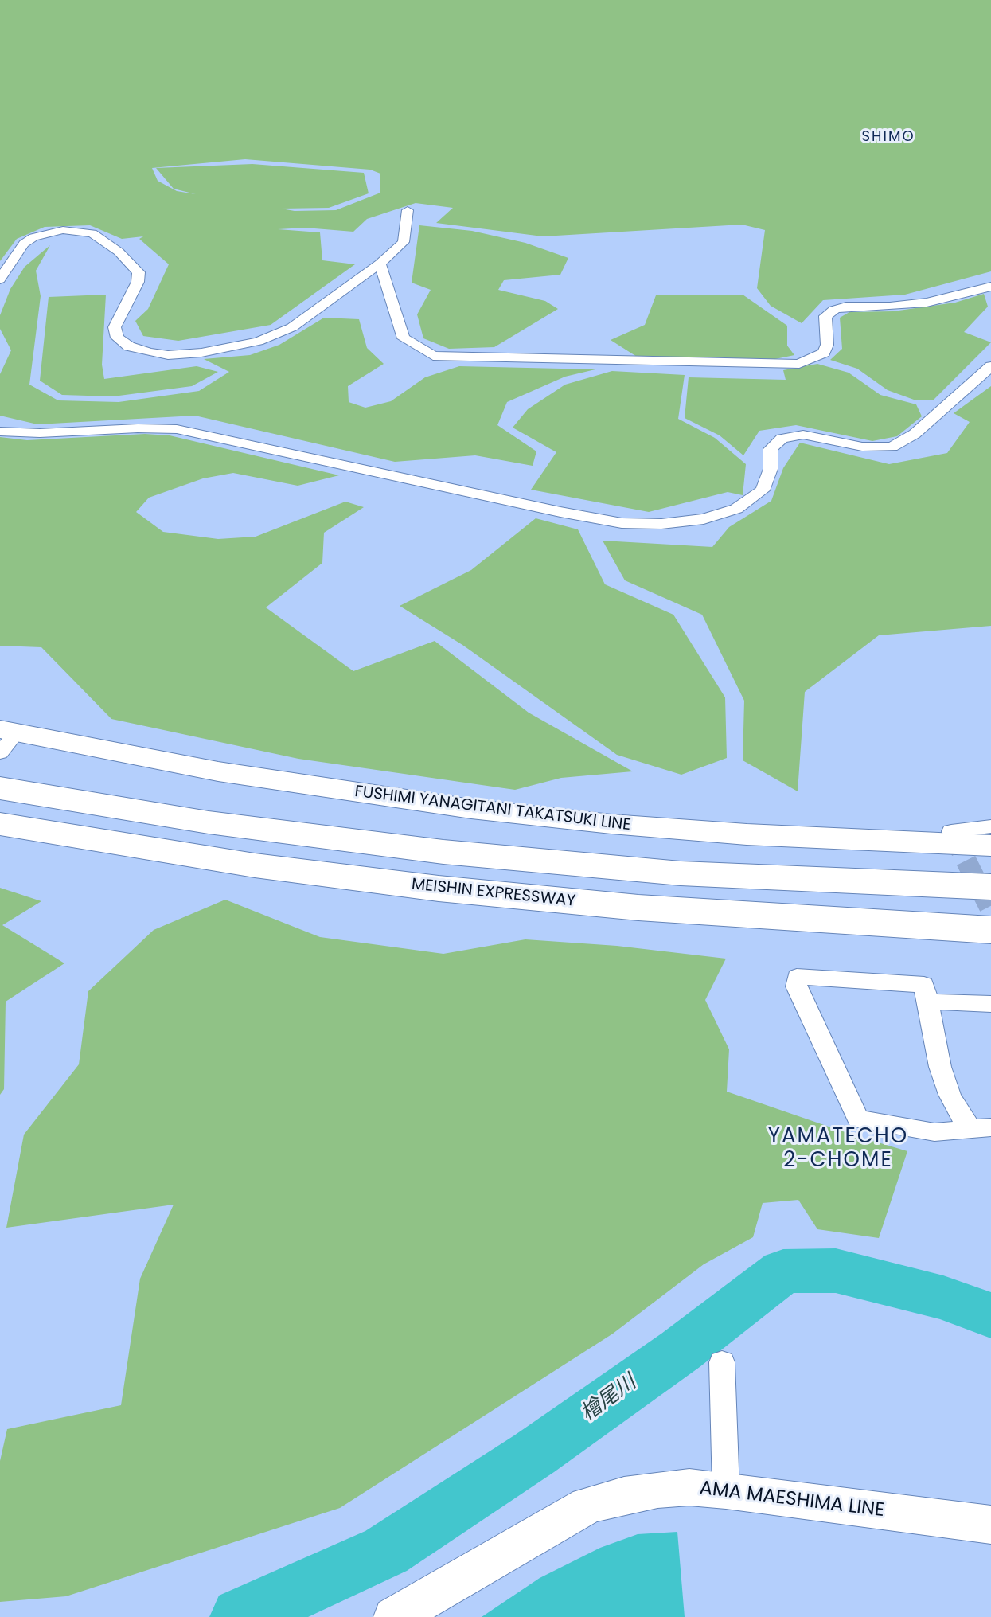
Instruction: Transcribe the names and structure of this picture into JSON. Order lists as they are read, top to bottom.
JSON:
{
  "streets": {
    "highway": ["MEISHIN EXPRESSWAY"],
    "main road": ["FUSHIMI YANAGITANI TAKATSUKI LINE", "AMA MAESHIMA LINE"]
  },
  "districts": ["SHIMO", "YAMATECHO 2-CHOME"],
  "water": ["檜尾川"]
}
